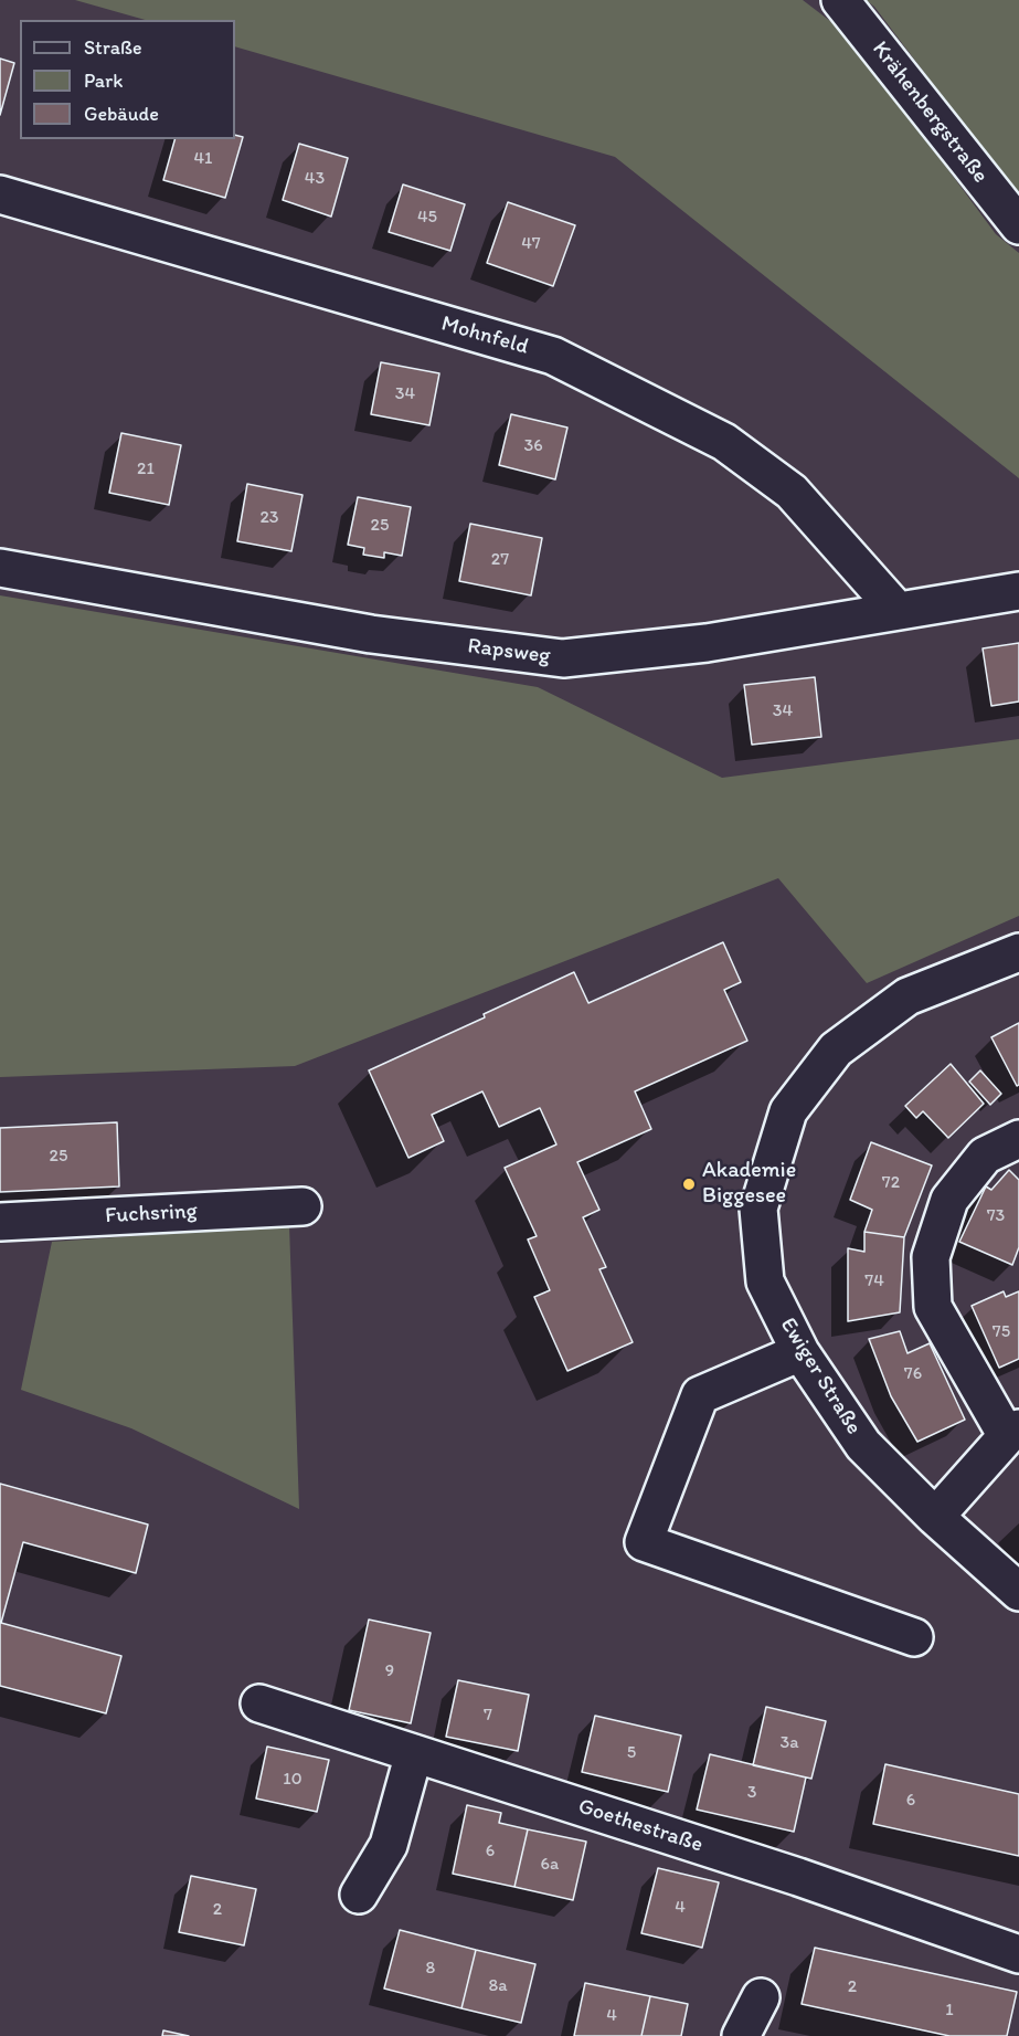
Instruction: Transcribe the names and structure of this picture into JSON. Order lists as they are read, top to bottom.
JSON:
{
  "streets": {
    "street": [
      "Krähenbergstraße",
      "Mohnfeld",
      "Rapsweg",
      "Fuchsring",
      "Ewiger Straße",
      "Goethestraße"
    ]
  },
  "crossings": [
    ["Mohnfeld", "Rapsweg"]
  ],
  "places": ["Akademie Biggesee"],
  "house_numbers": [
    "41",
    "43",
    "45",
    "47",
    "34",
    "36",
    "21",
    "23",
    "25",
    "27",
    "34",
    "25",
    "72",
    "73",
    "74",
    "75",
    "76",
    "9",
    "7",
    "3a",
    "5",
    "10",
    "3",
    "6",
    "6",
    "6a",
    "4",
    "2",
    "8",
    "8a",
    "2",
    "1",
    "4"
  ],
  "legend": ["Straße", "Park", "Gebäude"]
}
